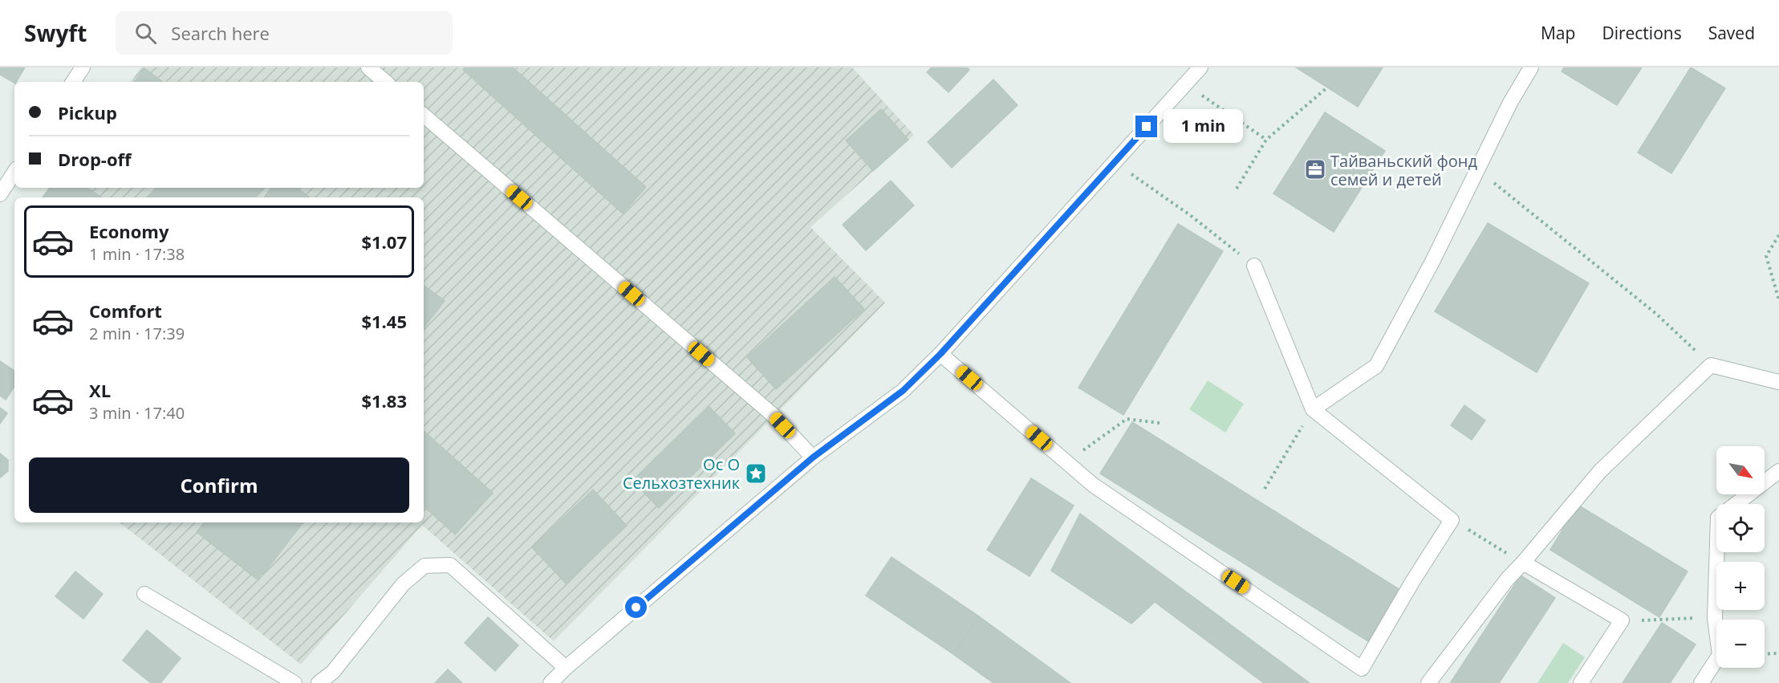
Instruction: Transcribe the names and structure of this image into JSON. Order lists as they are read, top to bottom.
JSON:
{
  "places": {
    "office": ["Тайваньский фонд семей и детей"],
    "place": ["Ос О Сельхозтехник"]
  },
  "north": "bottom right",
  "page": {
    "header": "Swyft",
    "search": "Search here",
    "nav": ["Map", "Directions", "Saved"],
    "banner": ["Pickup", "Drop-off"],
    "bubble": "1 min",
    "list": [
      {
        "name": "Economy",
        "note": "1 min · 17:38",
        "value": "$1.07"
      },
      {
        "name": "Comfort",
        "note": "2 min · 17:39",
        "value": "$1.45"
      },
      {
        "name": "XL",
        "note": "3 min · 17:40",
        "value": "$1.83"
      }
    ],
    "map_buttons": ["+", "−"],
    "buttons": "Confirm"
  }
}
